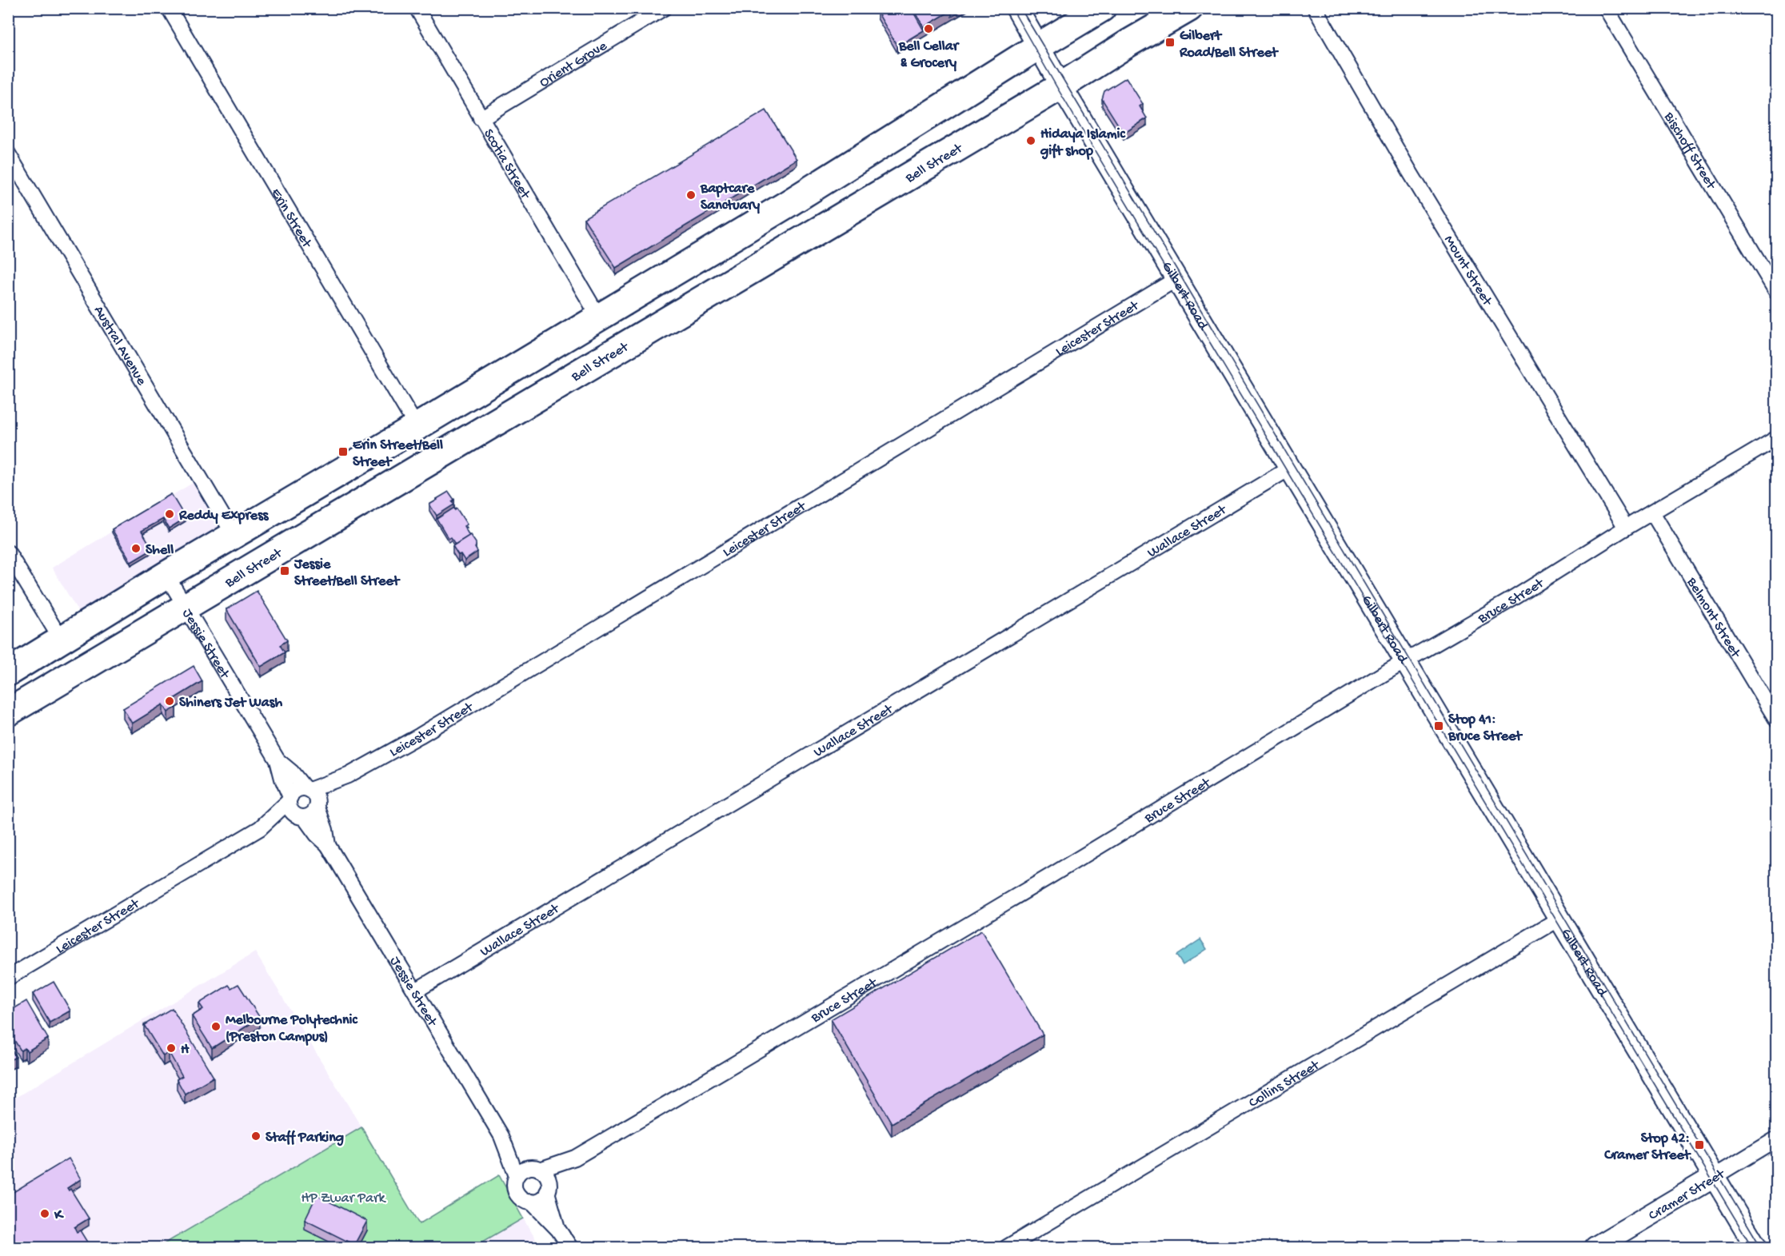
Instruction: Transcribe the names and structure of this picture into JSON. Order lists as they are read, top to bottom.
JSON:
{
  "streets": {
    "highway": ["Bell Street"],
    "street": [
      "Orient Grove",
      "Bischoff Street",
      "Scotia Street",
      "Erin Street",
      "Mount Street",
      "Gilbert Road",
      "Leicester Street",
      "Austral Avenue",
      "Wallace Street",
      "Bruce Street",
      "Belmont Street",
      "Jessie Street",
      "Collins Street",
      "Cramer Street"
    ]
  },
  "crossings": [
    ["Orient Grove", "Scotia Street"],
    ["Bell Street", "Gilbert Road"],
    ["Bell Street", "Jessie Street"],
    ["Mount Street", "Bruce Street"],
    ["Gilbert Road", "Leicester Street"],
    ["Gilbert Road", "Wallace Street"],
    ["Gilbert Road", "Bruce Street"],
    ["Gilbert Road", "Collins Street"],
    ["Gilbert Road", "Cramer Street"],
    ["Leicester Street", "Jessie Street"],
    ["Wallace Street", "Jessie Street"],
    ["Bruce Street", "Belmont Street"],
    ["Bruce Street", "Jessie Street"]
  ],
  "parks": ["HP Zwar Park"],
  "places": {
    "other": [
      "Bell Cellar & Grocery",
      "Hidaya Islamic gift shop",
      "Baptcare Sanctuary",
      "Reddy Express",
      "Shell",
      "Shiners Jet Wash",
      "Melbourne Polytechnic (Preston Campus)",
      "H",
      "Staff Parking",
      "K"
    ],
    "transit": [
      "Gilbert Road/Bell Street",
      "Erin Street/Bell Street",
      "Jessie Street/Bell Street",
      "Stop 41: Bruce Street",
      "Stop 42: Cramer Street"
    ]
  }
}
